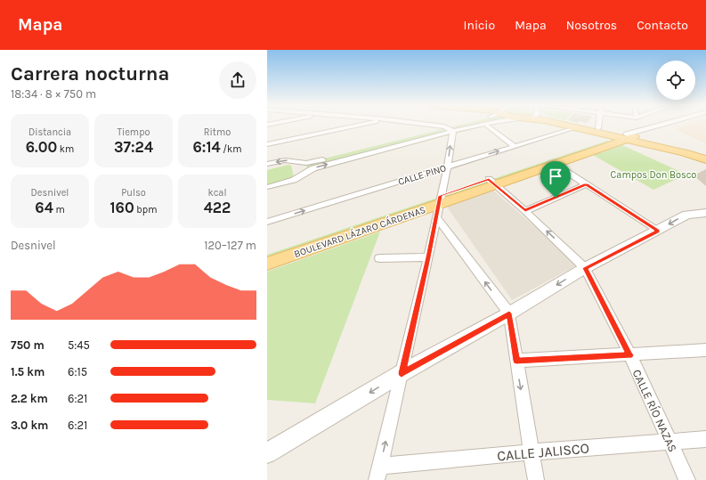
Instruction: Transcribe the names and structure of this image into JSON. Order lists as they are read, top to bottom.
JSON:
{
  "streets": {
    "main road": ["BOULEVARD LÁZARO CÁRDENAS"],
    "street": ["CALLE PINO", "CALLE RÍO NAZAS", "CALLE JALISCO"]
  },
  "crossings": [
    ["BOULEVARD LÁZARO CÁRDENAS", "CALLE RÍO NAZAS"],
    ["CALLE RÍO NAZAS", "CALLE JALISCO"]
  ],
  "parks": ["Campos Don Bosco"],
  "page": {
    "header": "Mapa",
    "nav": [
      "Inicio",
      "Mapa",
      "Nosotros",
      "Contacto"
    ],
    "heading": ["Carrera nocturna", "18:34 · 8 × 750 m"],
    "stats": [
      ["Distancia", "6.00 km"],
      ["Tiempo", "37:24"],
      ["Ritmo", "6:14 /km"],
      ["Desnivel", "64 m"],
      ["Pulso", "160 bpm"],
      ["kcal", "422"]
    ],
    "chart": ["Desnivel", "120–127 m"],
    "list": [
      {
        "name": "750 m",
        "note": "5:45"
      },
      {
        "name": "1.5 km",
        "note": "6:15"
      },
      {
        "name": "2.2 km",
        "note": "6:21"
      },
      {
        "name": "3.0 km",
        "note": "6:21"
      }
    ]
  }
}
